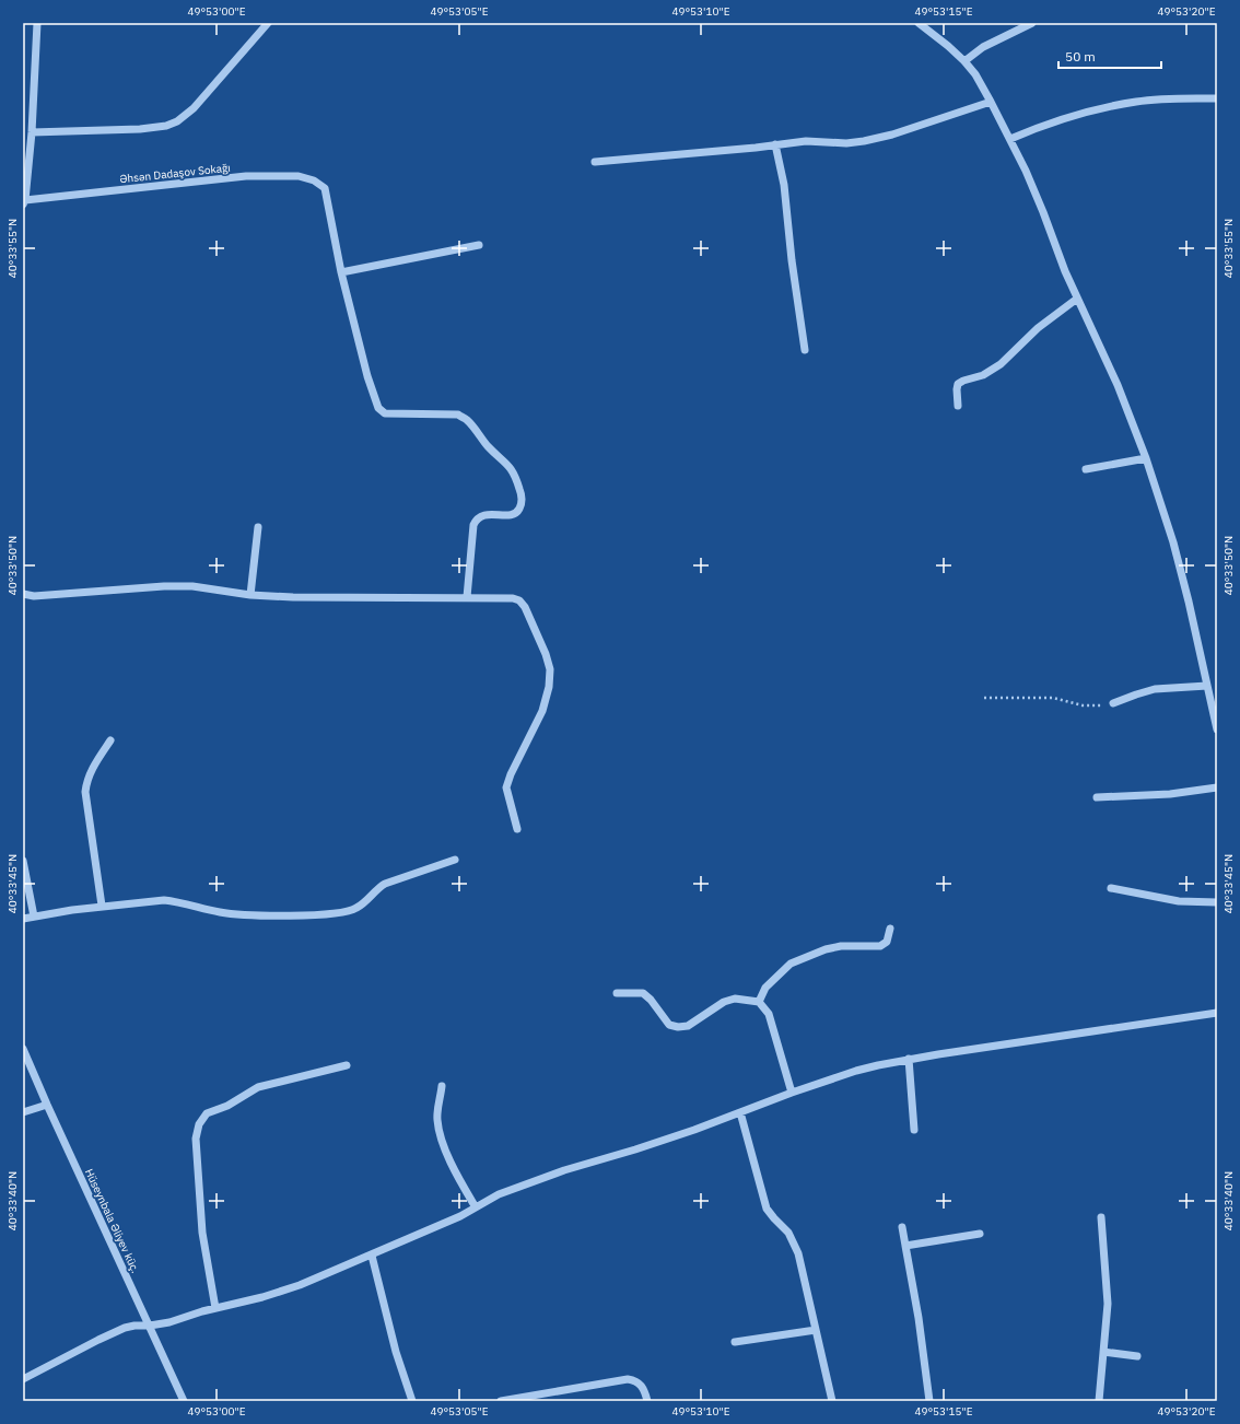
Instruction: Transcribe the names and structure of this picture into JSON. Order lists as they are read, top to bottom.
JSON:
{
  "streets": {
    "street": ["Əhsən Dadaşov Sokağı", "Hüseynbala Əliyev küç."]
  },
  "scale_bar": "50 m",
  "coordinates": [
    "49°53'00\"E",
    "49°53'05\"E",
    "49°53'10\"E",
    "49°53'15\"E",
    "49°53'20\"E",
    "40°33'55\"N",
    "40°33'50\"N",
    "40°33'45\"N",
    "40°33'40\"N"
  ]
}
